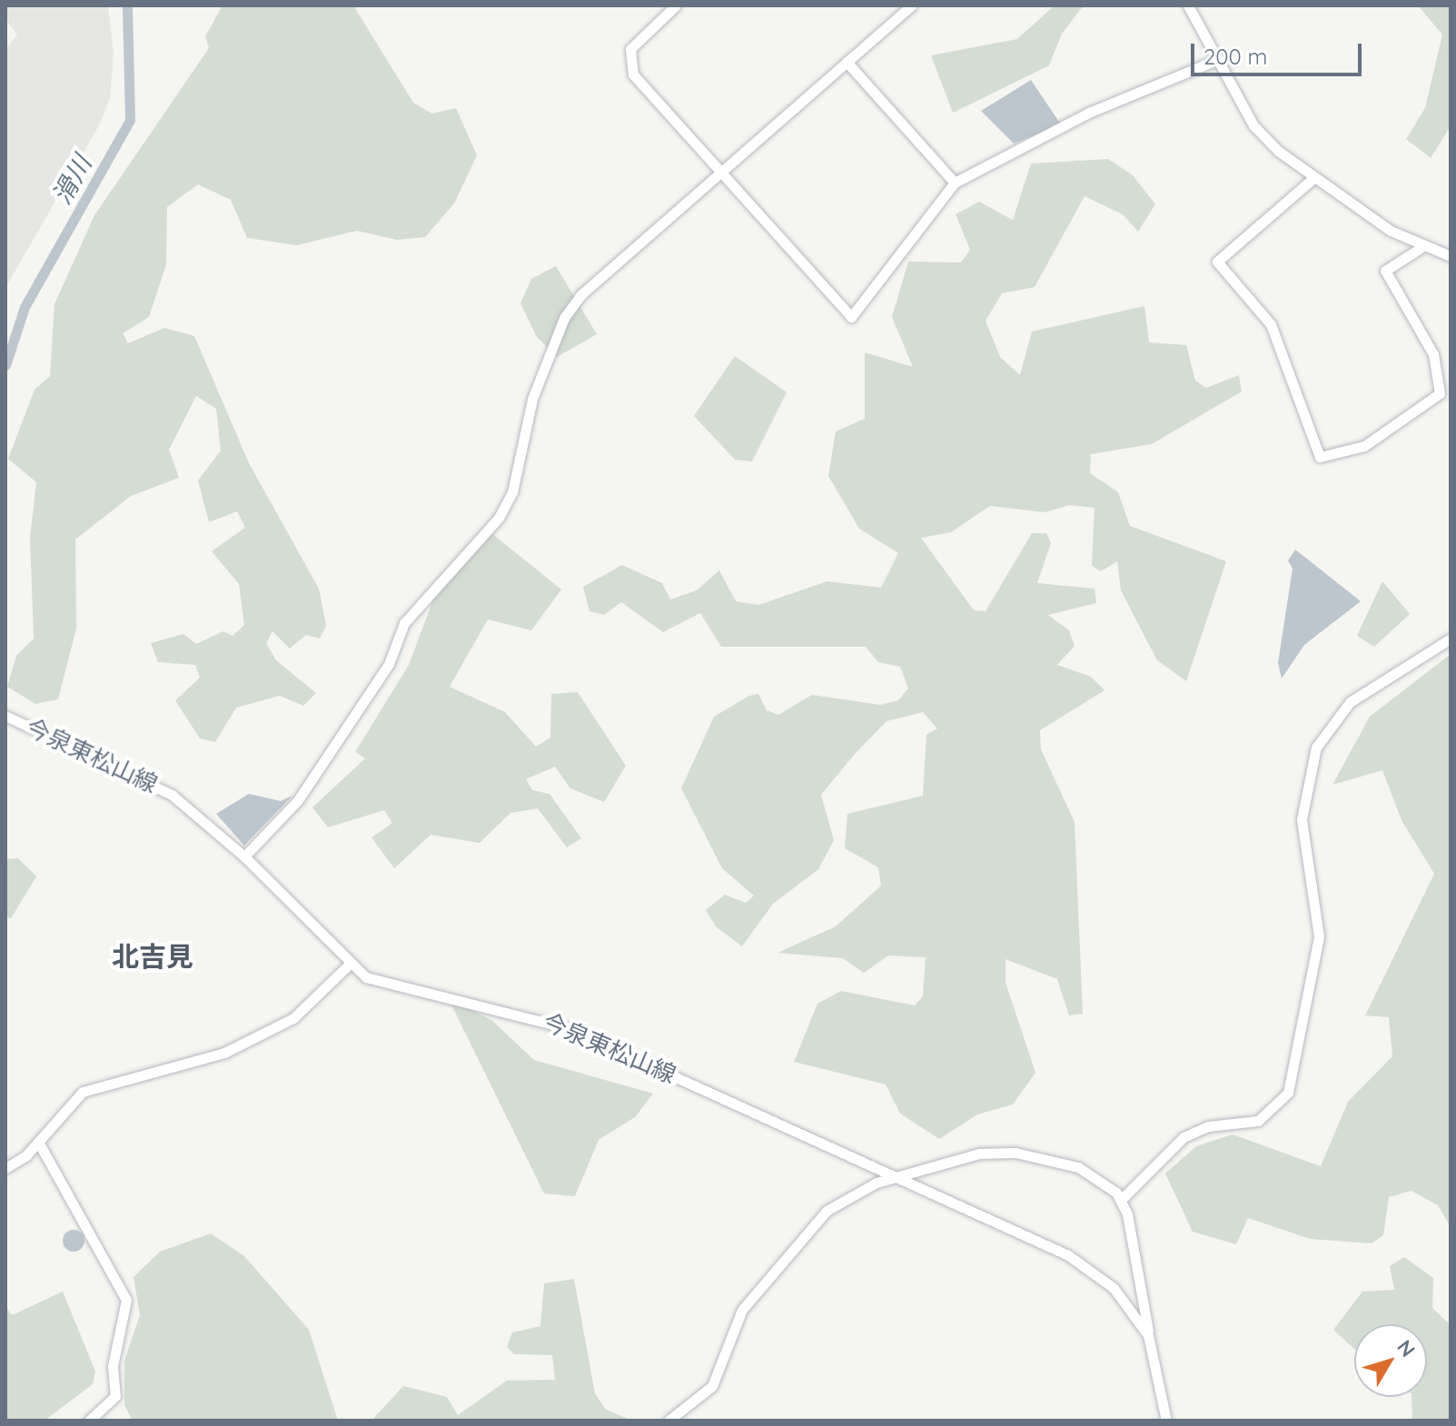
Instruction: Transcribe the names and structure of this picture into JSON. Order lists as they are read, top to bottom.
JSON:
{
  "streets": {
    "street": ["今泉東松山線"]
  },
  "districts": ["北吉見"],
  "water": ["滑川"],
  "scale_bar": "200 m",
  "north": "top right"
}
